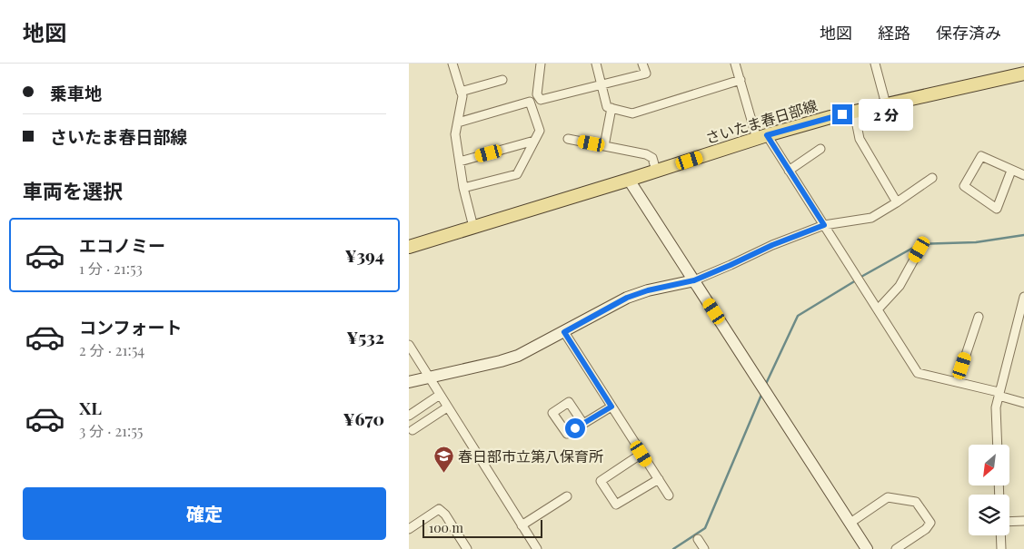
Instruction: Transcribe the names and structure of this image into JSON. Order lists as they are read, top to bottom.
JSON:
{
  "streets": {
    "main road": ["さいたま春日部線"]
  },
  "places": {
    "school or university": ["春日部市立第八保育所"]
  },
  "scale_bar": "100 m",
  "north": "bottom left",
  "page": {
    "header": "地図",
    "nav": ["地図", "経路", "保存済み"],
    "banner": ["乗車地", "さいたま春日部線"],
    "bubble": "2 分",
    "heading": "車両を選択",
    "list": [
      {
        "name": "エコノミー",
        "note": "1 分 · 21:53",
        "value": "¥394"
      },
      {
        "name": "コンフォート",
        "note": "2 分 · 21:54",
        "value": "¥532"
      },
      {
        "name": "XL",
        "note": "3 分 · 21:55",
        "value": "¥670"
      }
    ],
    "buttons": "確定",
    "scale": "100 m"
  }
}
